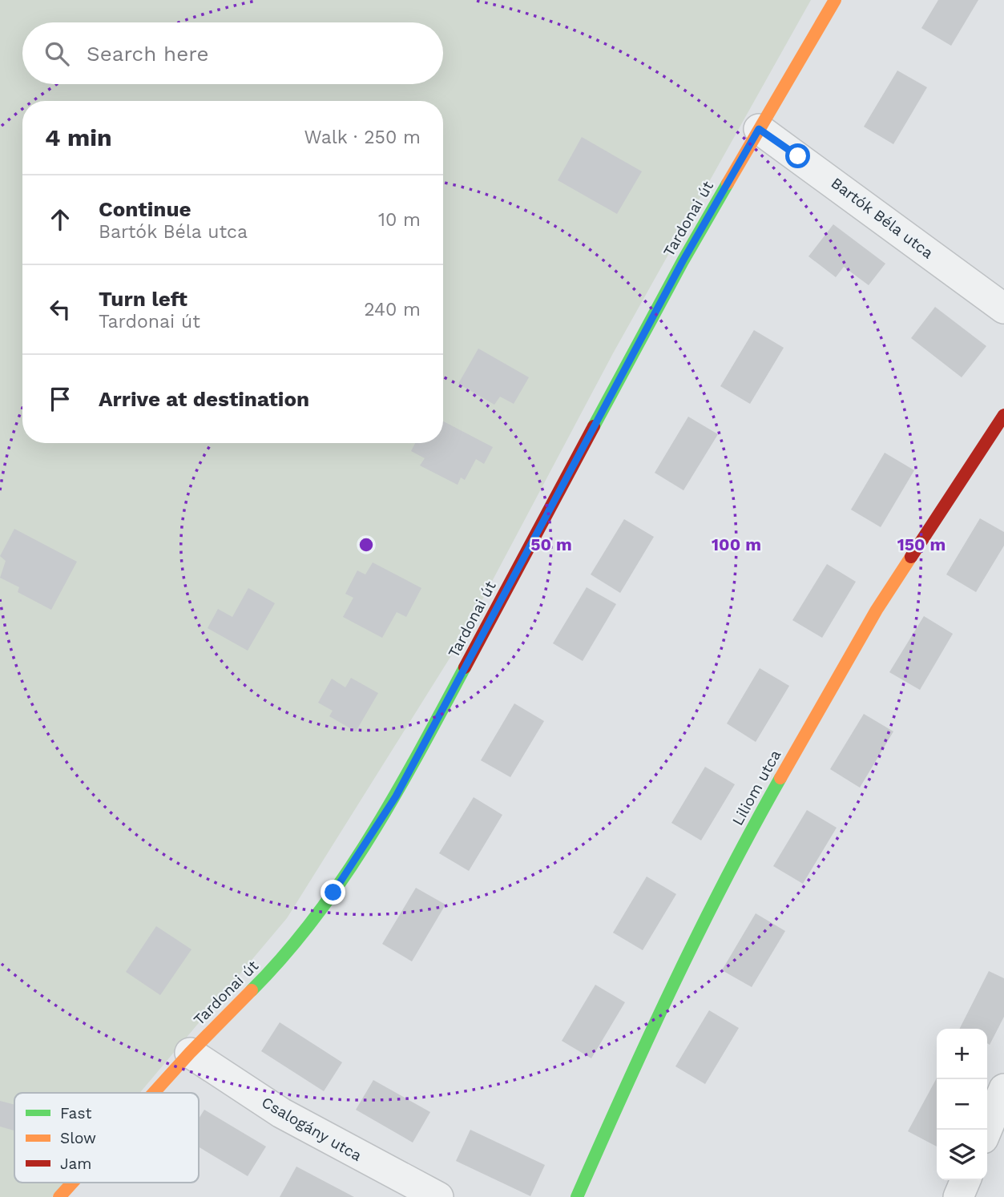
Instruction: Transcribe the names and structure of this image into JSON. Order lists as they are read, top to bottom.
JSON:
{
  "streets": {
    "street": [
      "Bartók Béla utca",
      "Tardonai út",
      "Liliom utca",
      "Csalogány utca"
    ]
  },
  "crossings": [
    ["Bartók Béla utca", "Tardonai út"],
    ["Tardonai út", "Csalogány utca"]
  ],
  "legend": ["Fast", "Slow", "Jam"],
  "page": {
    "search": "Search here",
    "heading": ["4 min", "Walk · 250 m"],
    "list": [
      ["Continue", "Bartók Béla utca", "10 m"],
      ["Turn left", "Tardonai út", "240 m"],
      "Arrive at destination"
    ],
    "map_buttons": ["+", "−"]
  },
  "rings": ["50 m", "100 m", "150 m"]
}
